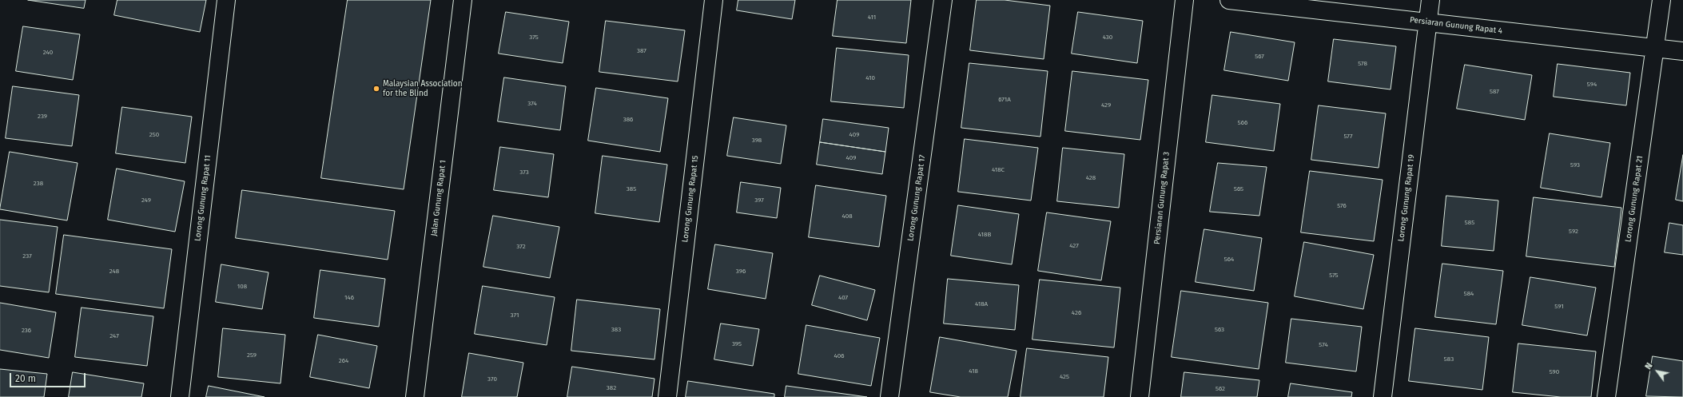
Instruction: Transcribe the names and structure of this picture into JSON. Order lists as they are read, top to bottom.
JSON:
{
  "streets": {
    "street": [
      "Persiaran Gunung Rapat 4",
      "Lorong Gunung Rapat 11",
      "Jalan Gunung Rapat 1",
      "Lorong Gunung Rapat 17",
      "Persiaran Gunung Rapat 3",
      "Lorong Gunung Rapat 19",
      "Lorong Gunung Rapat 15",
      "Lorong Gunung Rapat 21"
    ]
  },
  "crossings": [
    ["Persiaran Gunung Rapat 4", "Lorong Gunung Rapat 19"],
    ["Persiaran Gunung Rapat 4", "Lorong Gunung Rapat 21"]
  ],
  "places": ["Malaysian Association for the Blind"],
  "house_numbers": [
    "411",
    "375",
    "430",
    "387",
    "240",
    "567",
    "578",
    "410",
    "594",
    "587",
    "671A",
    "374",
    "429",
    "239",
    "386",
    "566",
    "250",
    "409",
    "577",
    "398",
    "409",
    "593",
    "418C",
    "373",
    "428",
    "238",
    "385",
    "565",
    "249",
    "397",
    "576",
    "408",
    "585",
    "592",
    "418B",
    "427",
    "372",
    "237",
    "564",
    "248",
    "396",
    "575",
    "108",
    "584",
    "146",
    "407",
    "418A",
    "591",
    "426",
    "371",
    "383",
    "563",
    "236",
    "247",
    "395",
    "574",
    "259",
    "406",
    "583",
    "264",
    "418",
    "590",
    "425",
    "370",
    "382",
    "562"
  ],
  "scale_bar": "20 m",
  "north": "top left"
}
